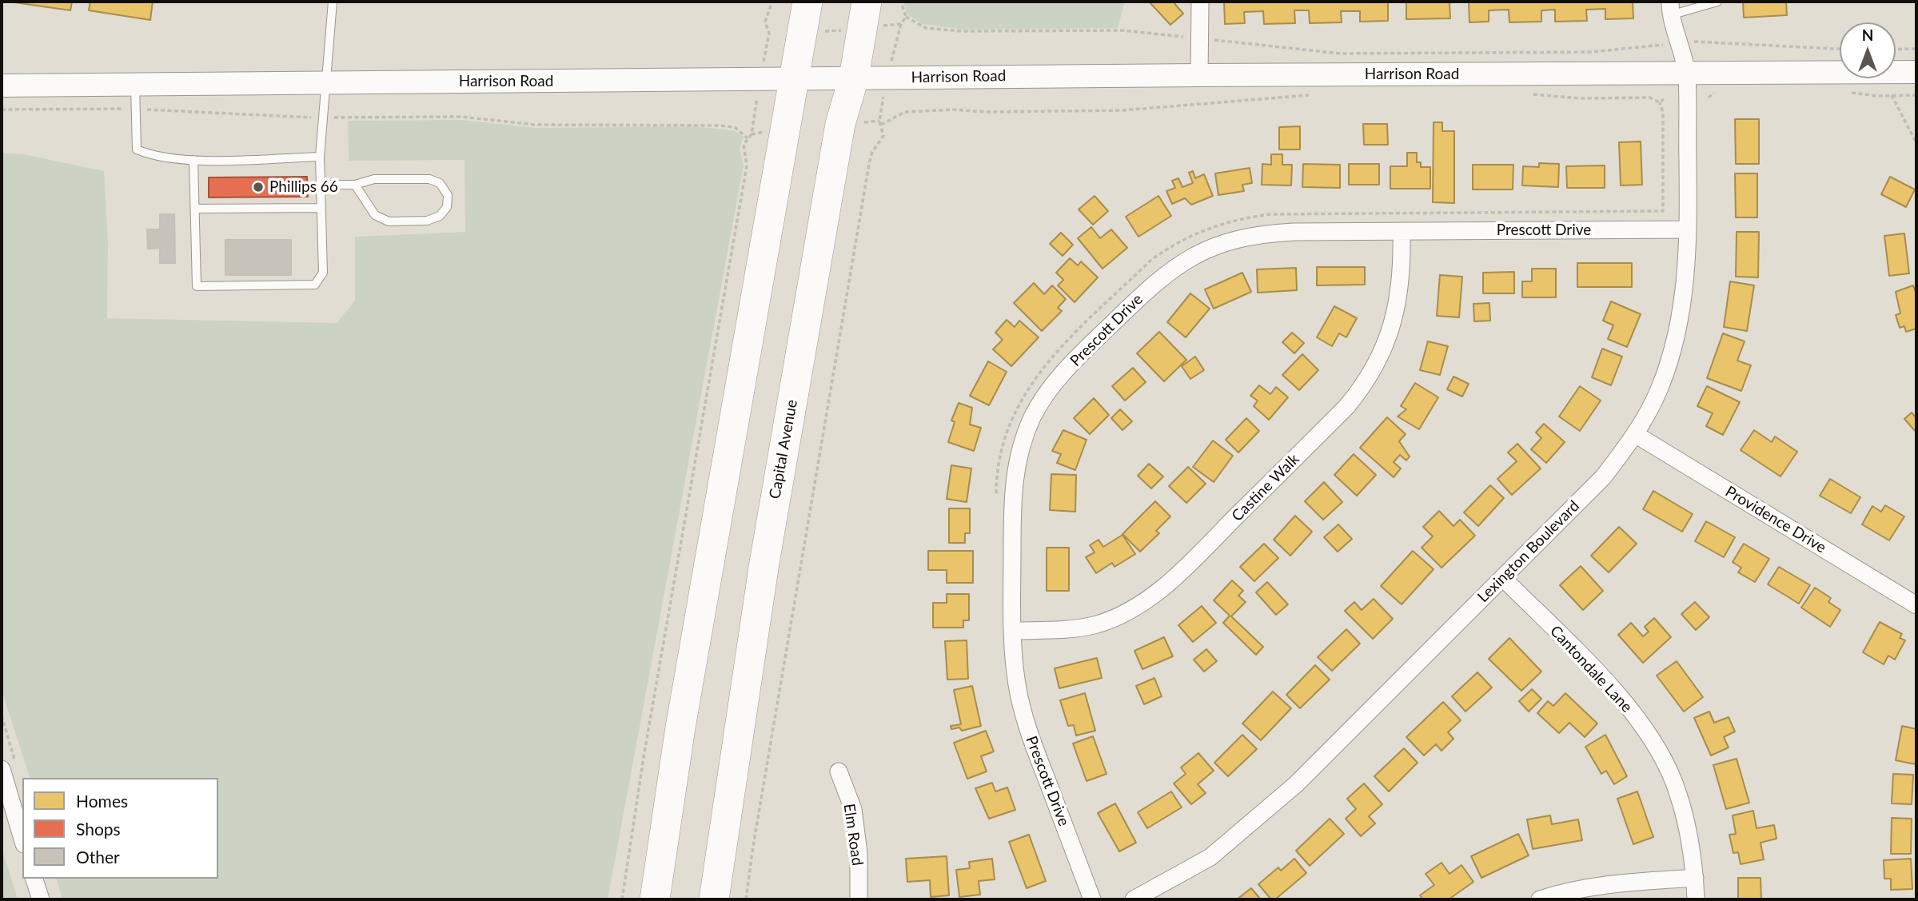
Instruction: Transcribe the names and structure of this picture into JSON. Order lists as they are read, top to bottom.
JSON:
{
  "streets": {
    "highway": ["Capital Avenue"],
    "street": [
      "Harrison Road",
      "Prescott Drive",
      "Castine Walk",
      "Providence Drive",
      "Lexington Boulevard",
      "Cantondale Lane",
      "Elm Road"
    ]
  },
  "crossings": [
    ["Harrison Road", "Capital Avenue"],
    ["Harrison Road", "Lexington Boulevard"],
    ["Prescott Drive", "Castine Walk"],
    ["Prescott Drive", "Lexington Boulevard"],
    ["Providence Drive", "Lexington Boulevard"],
    ["Lexington Boulevard", "Cantondale Lane"]
  ],
  "places": ["Phillips 66"],
  "legend": ["Homes", "Shops", "Other"],
  "north": "top"
}
